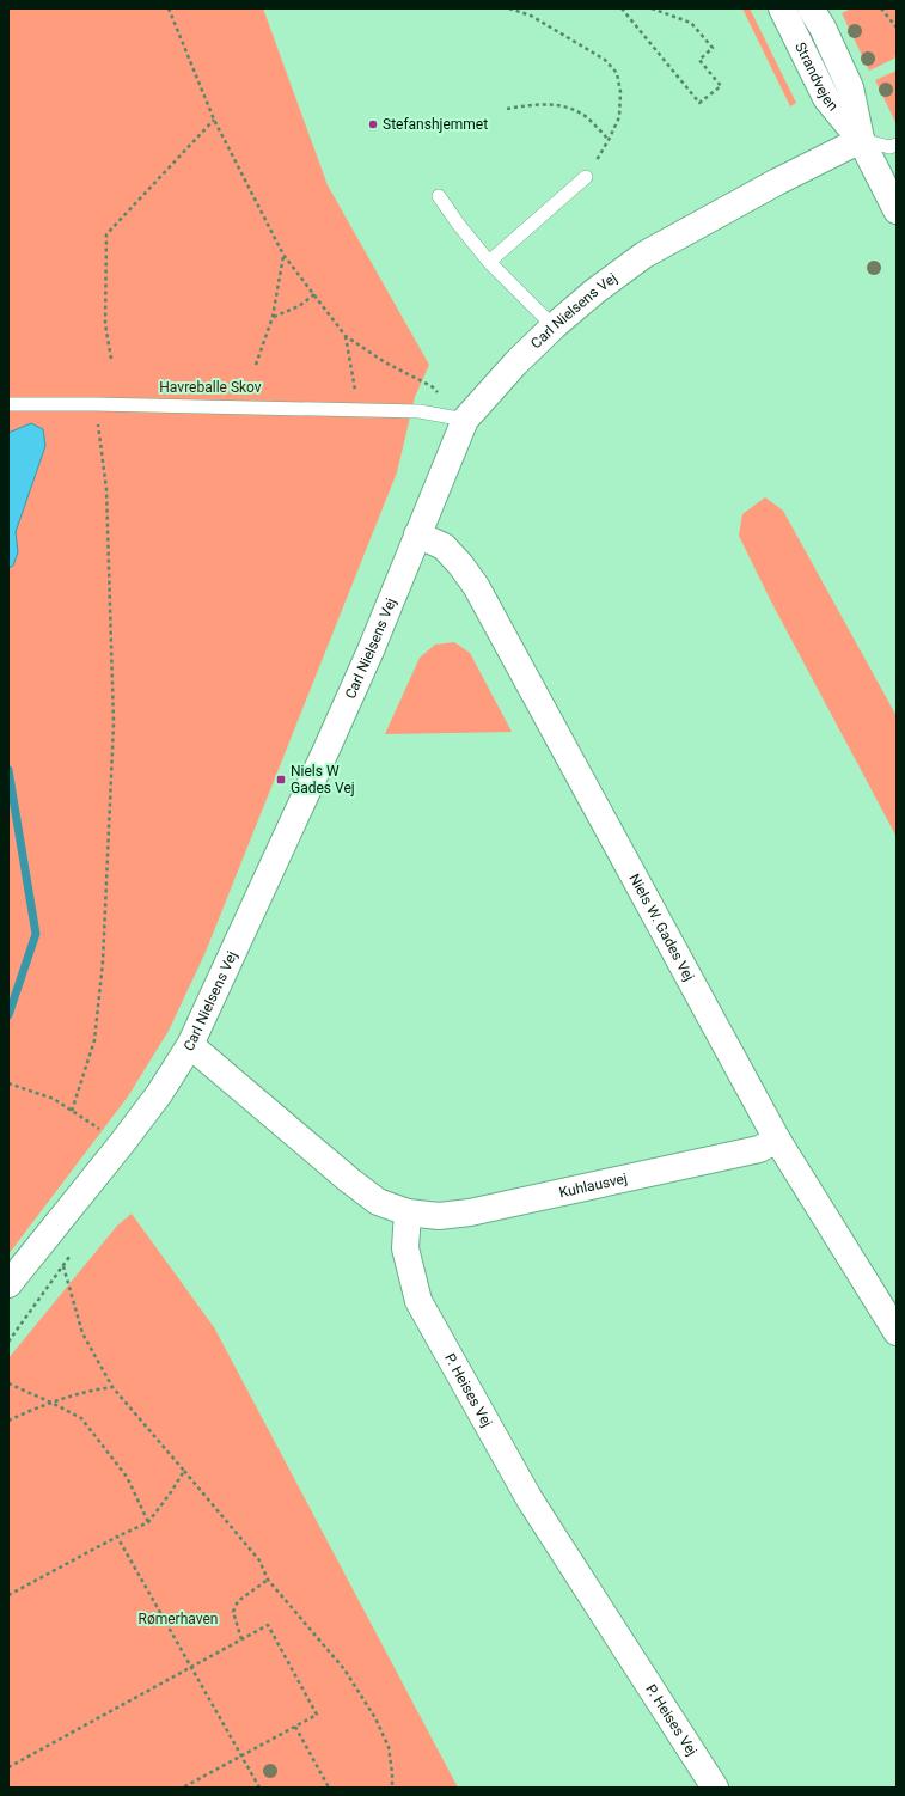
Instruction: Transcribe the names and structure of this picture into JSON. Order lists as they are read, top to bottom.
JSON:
{
  "streets": {
    "street": [
      "Strandvejen",
      "Carl Nielsens Vej",
      "Niels W. Gades Vej",
      "Kuhlausvej",
      "P. Heises Vej"
    ]
  },
  "crossings": [
    ["Strandvejen", "Carl Nielsens Vej"],
    ["Carl Nielsens Vej", "Niels W. Gades Vej"],
    ["Niels W. Gades Vej", "Kuhlausvej"],
    ["Kuhlausvej", "P. Heises Vej"]
  ],
  "parks": ["Havreballe Skov", "Rømerhaven"],
  "places": {
    "other": ["Stefanshjemmet"],
    "transit": ["Niels W Gades Vej"]
  }
}
